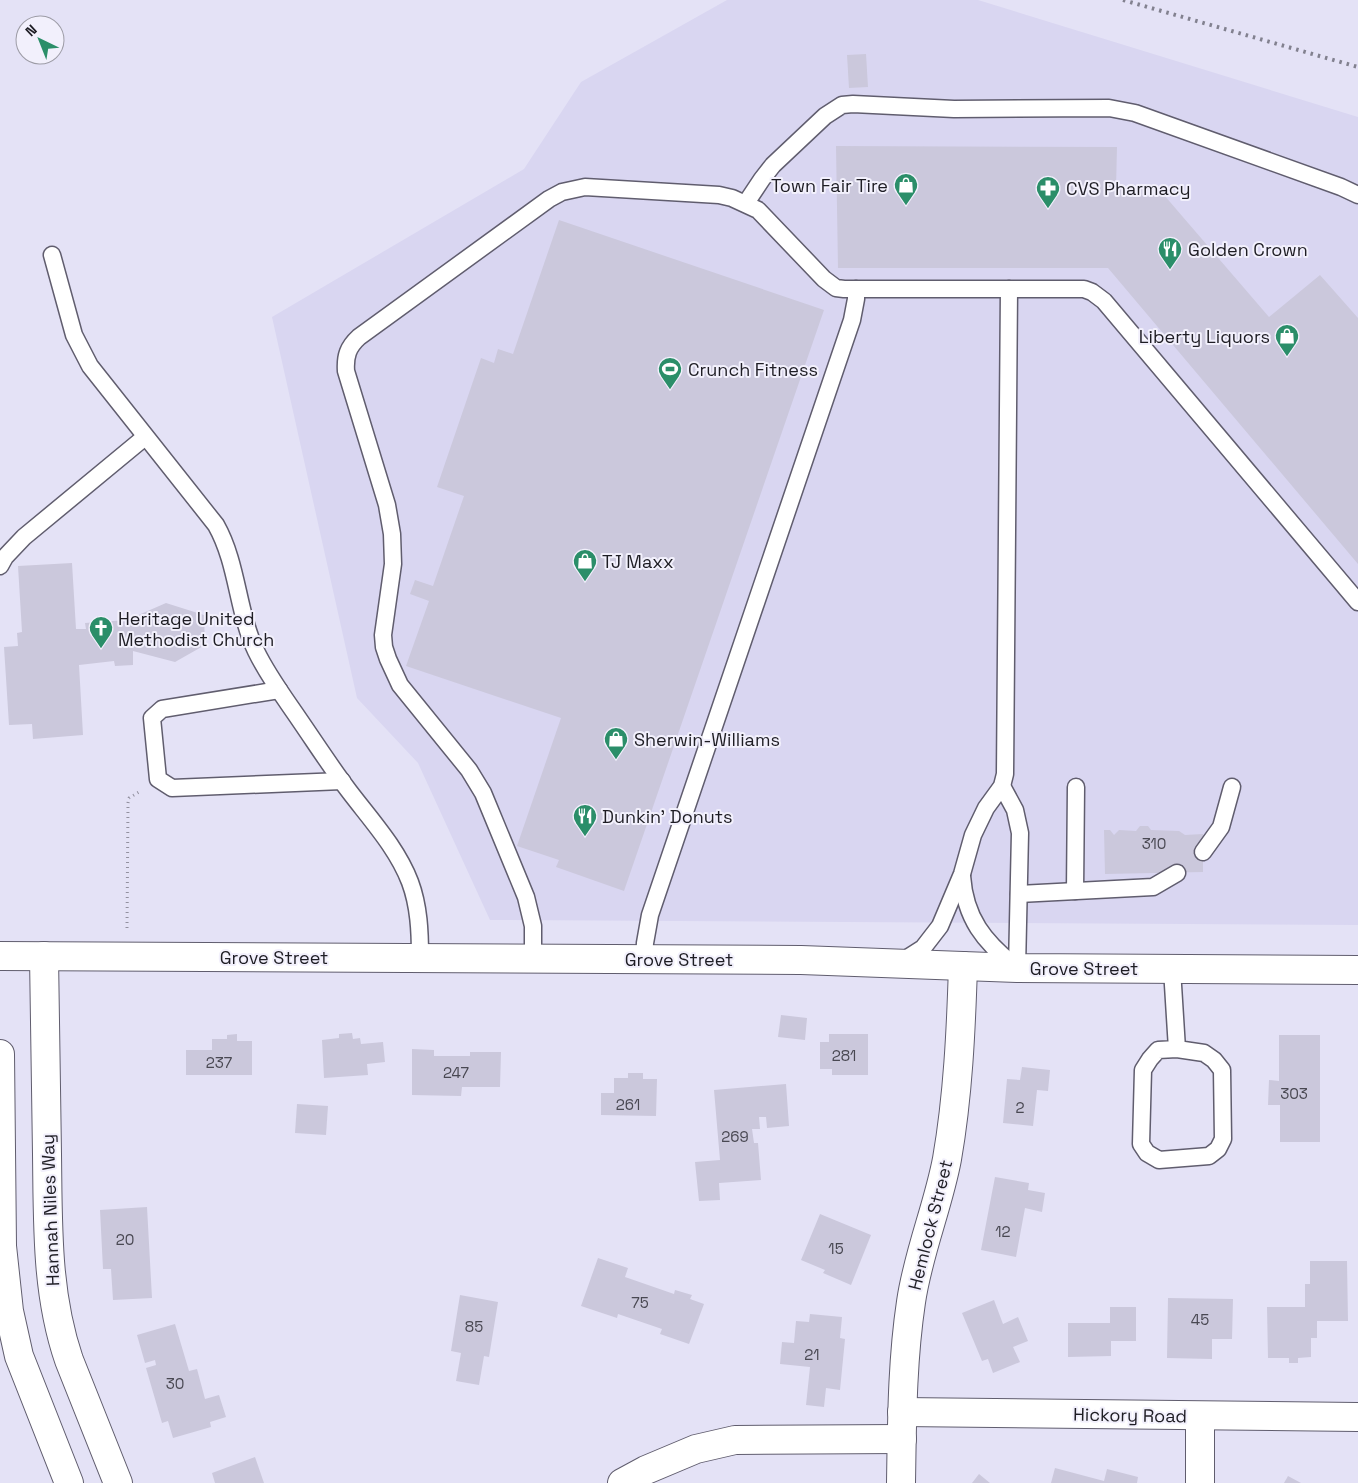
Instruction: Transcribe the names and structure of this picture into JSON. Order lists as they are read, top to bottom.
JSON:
{
  "streets": {
    "street": [
      "Grove Street",
      "Hannah Niles Way",
      "Hemlock Street",
      "Hickory Road"
    ]
  },
  "crossings": [
    ["Grove Street", "Hannah Niles Way"],
    ["Grove Street", "Hemlock Street"],
    ["Hemlock Street", "Hickory Road"]
  ],
  "places": {
    "shop": [
      "Town Fair Tire",
      "Liberty Liquors",
      "TJ Maxx",
      "Sherwin-Williams"
    ],
    "pharmacy": ["CVS Pharmacy"],
    "restaurant": ["Golden Crown", "Dunkin' Donuts"],
    "sports": ["Crunch Fitness"],
    "church": ["Heritage United Methodist Church"]
  },
  "house_numbers": [
    "310",
    "281",
    "237",
    "247",
    "303",
    "261",
    "2",
    "269",
    "12",
    "20",
    "15",
    "75",
    "45",
    "85",
    "21",
    "30"
  ],
  "north": "top left"
}
